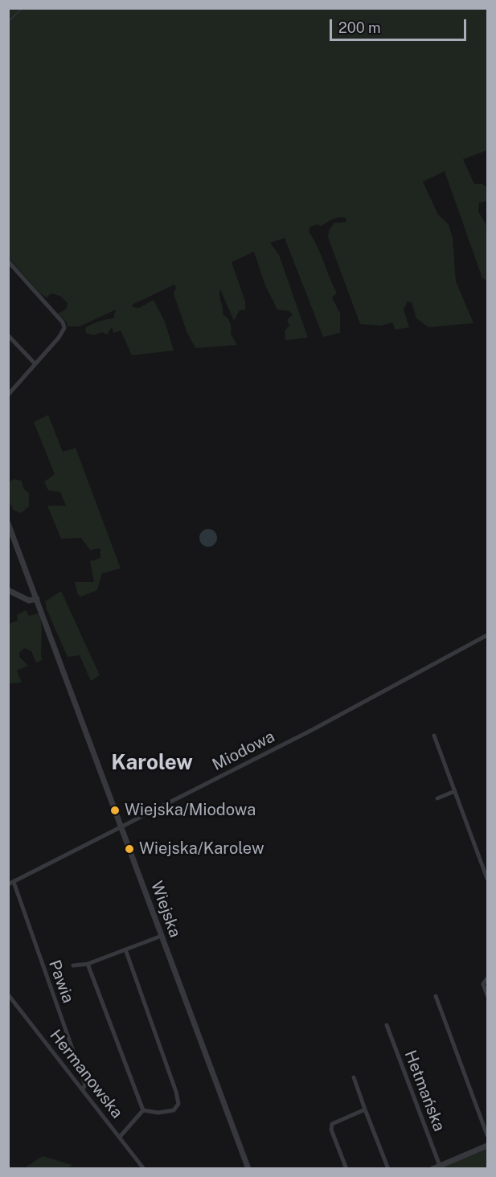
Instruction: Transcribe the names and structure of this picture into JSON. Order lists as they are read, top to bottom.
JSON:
{
  "streets": {
    "street": [
      "Miodowa",
      "Wiejska",
      "Pawia",
      "Hermanowska",
      "Hetmańska"
    ]
  },
  "crossings": [
    ["Miodowa", "Wiejska"],
    ["Miodowa", "Pawia"],
    ["Pawia", "Hermanowska"]
  ],
  "districts": ["Karolew"],
  "places": ["Wiejska/Miodowa", "Wiejska/Karolew"],
  "scale_bar": "200 m"
}
